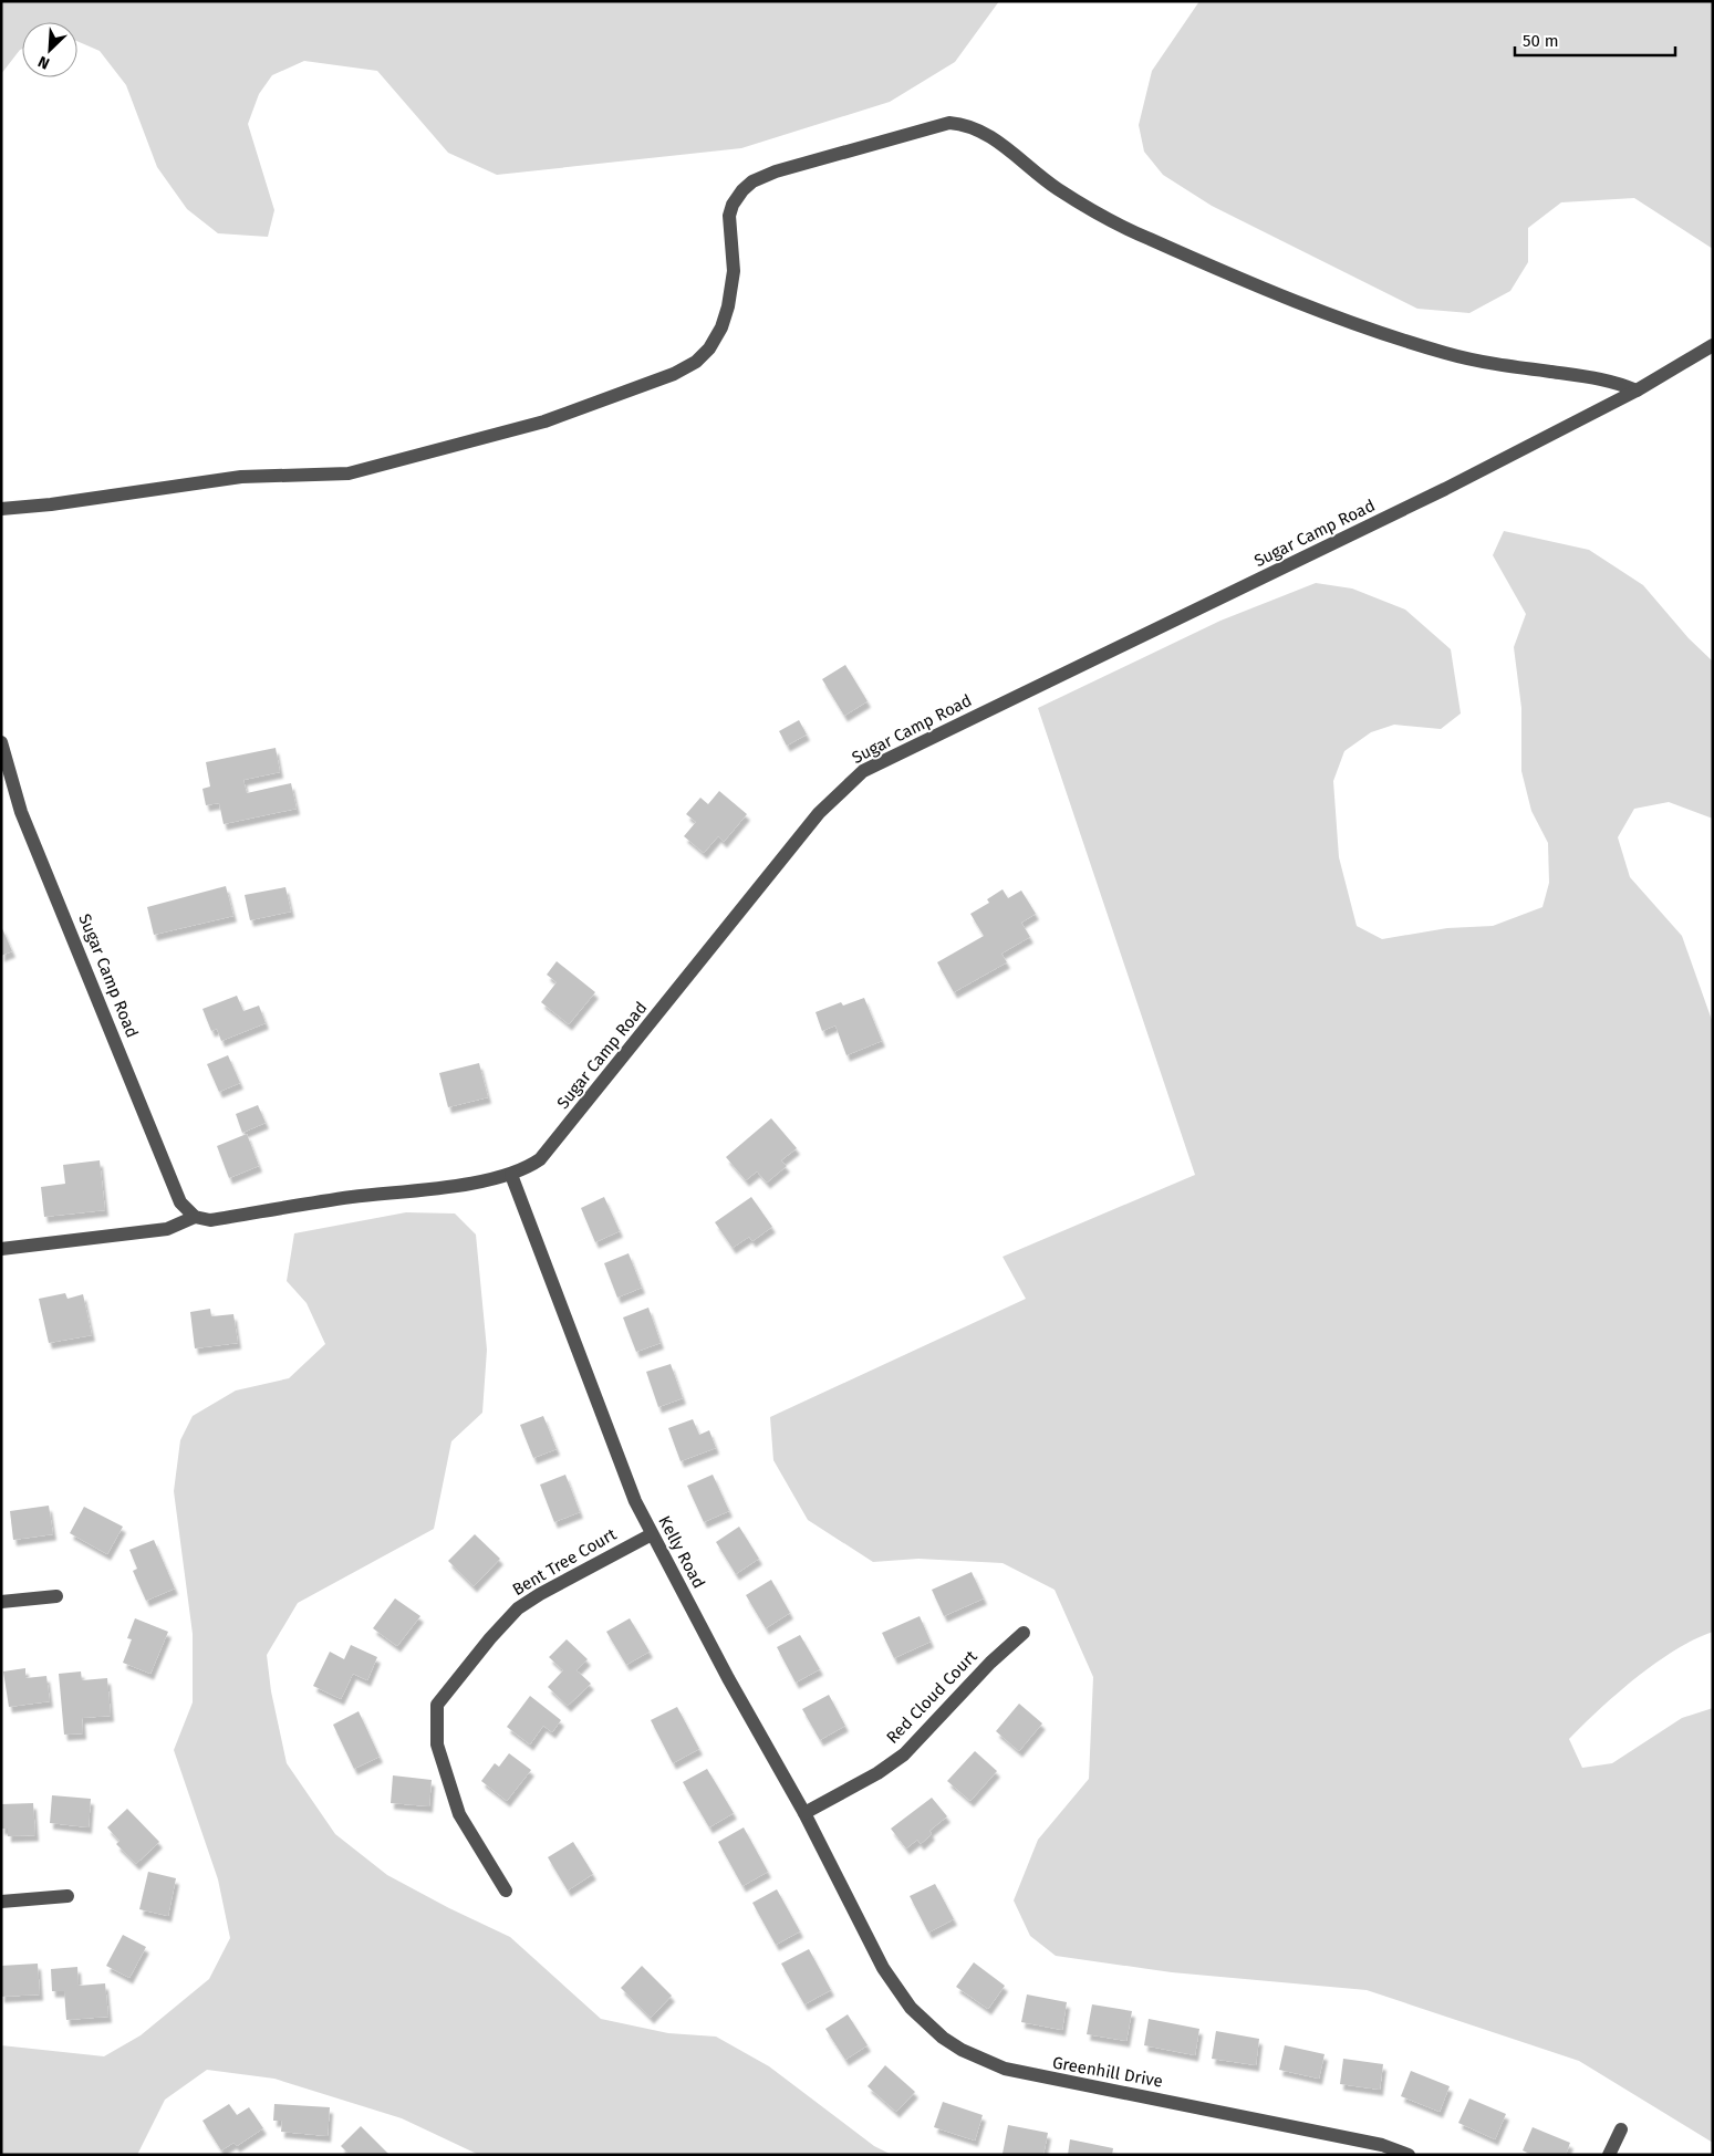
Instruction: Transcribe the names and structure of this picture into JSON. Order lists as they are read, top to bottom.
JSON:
{
  "streets": {
    "street": [
      "Sugar Camp Road",
      "Kelly Road",
      "Bent Tree Court",
      "Red Cloud Court",
      "Greenhill Drive"
    ]
  },
  "crossings": [
    ["Sugar Camp Road", "Kelly Road"],
    ["Kelly Road", "Bent Tree Court"],
    ["Kelly Road", "Red Cloud Court"],
    ["Kelly Road", "Greenhill Drive"]
  ],
  "scale_bar": "50 m",
  "north": "bottom left"
}
